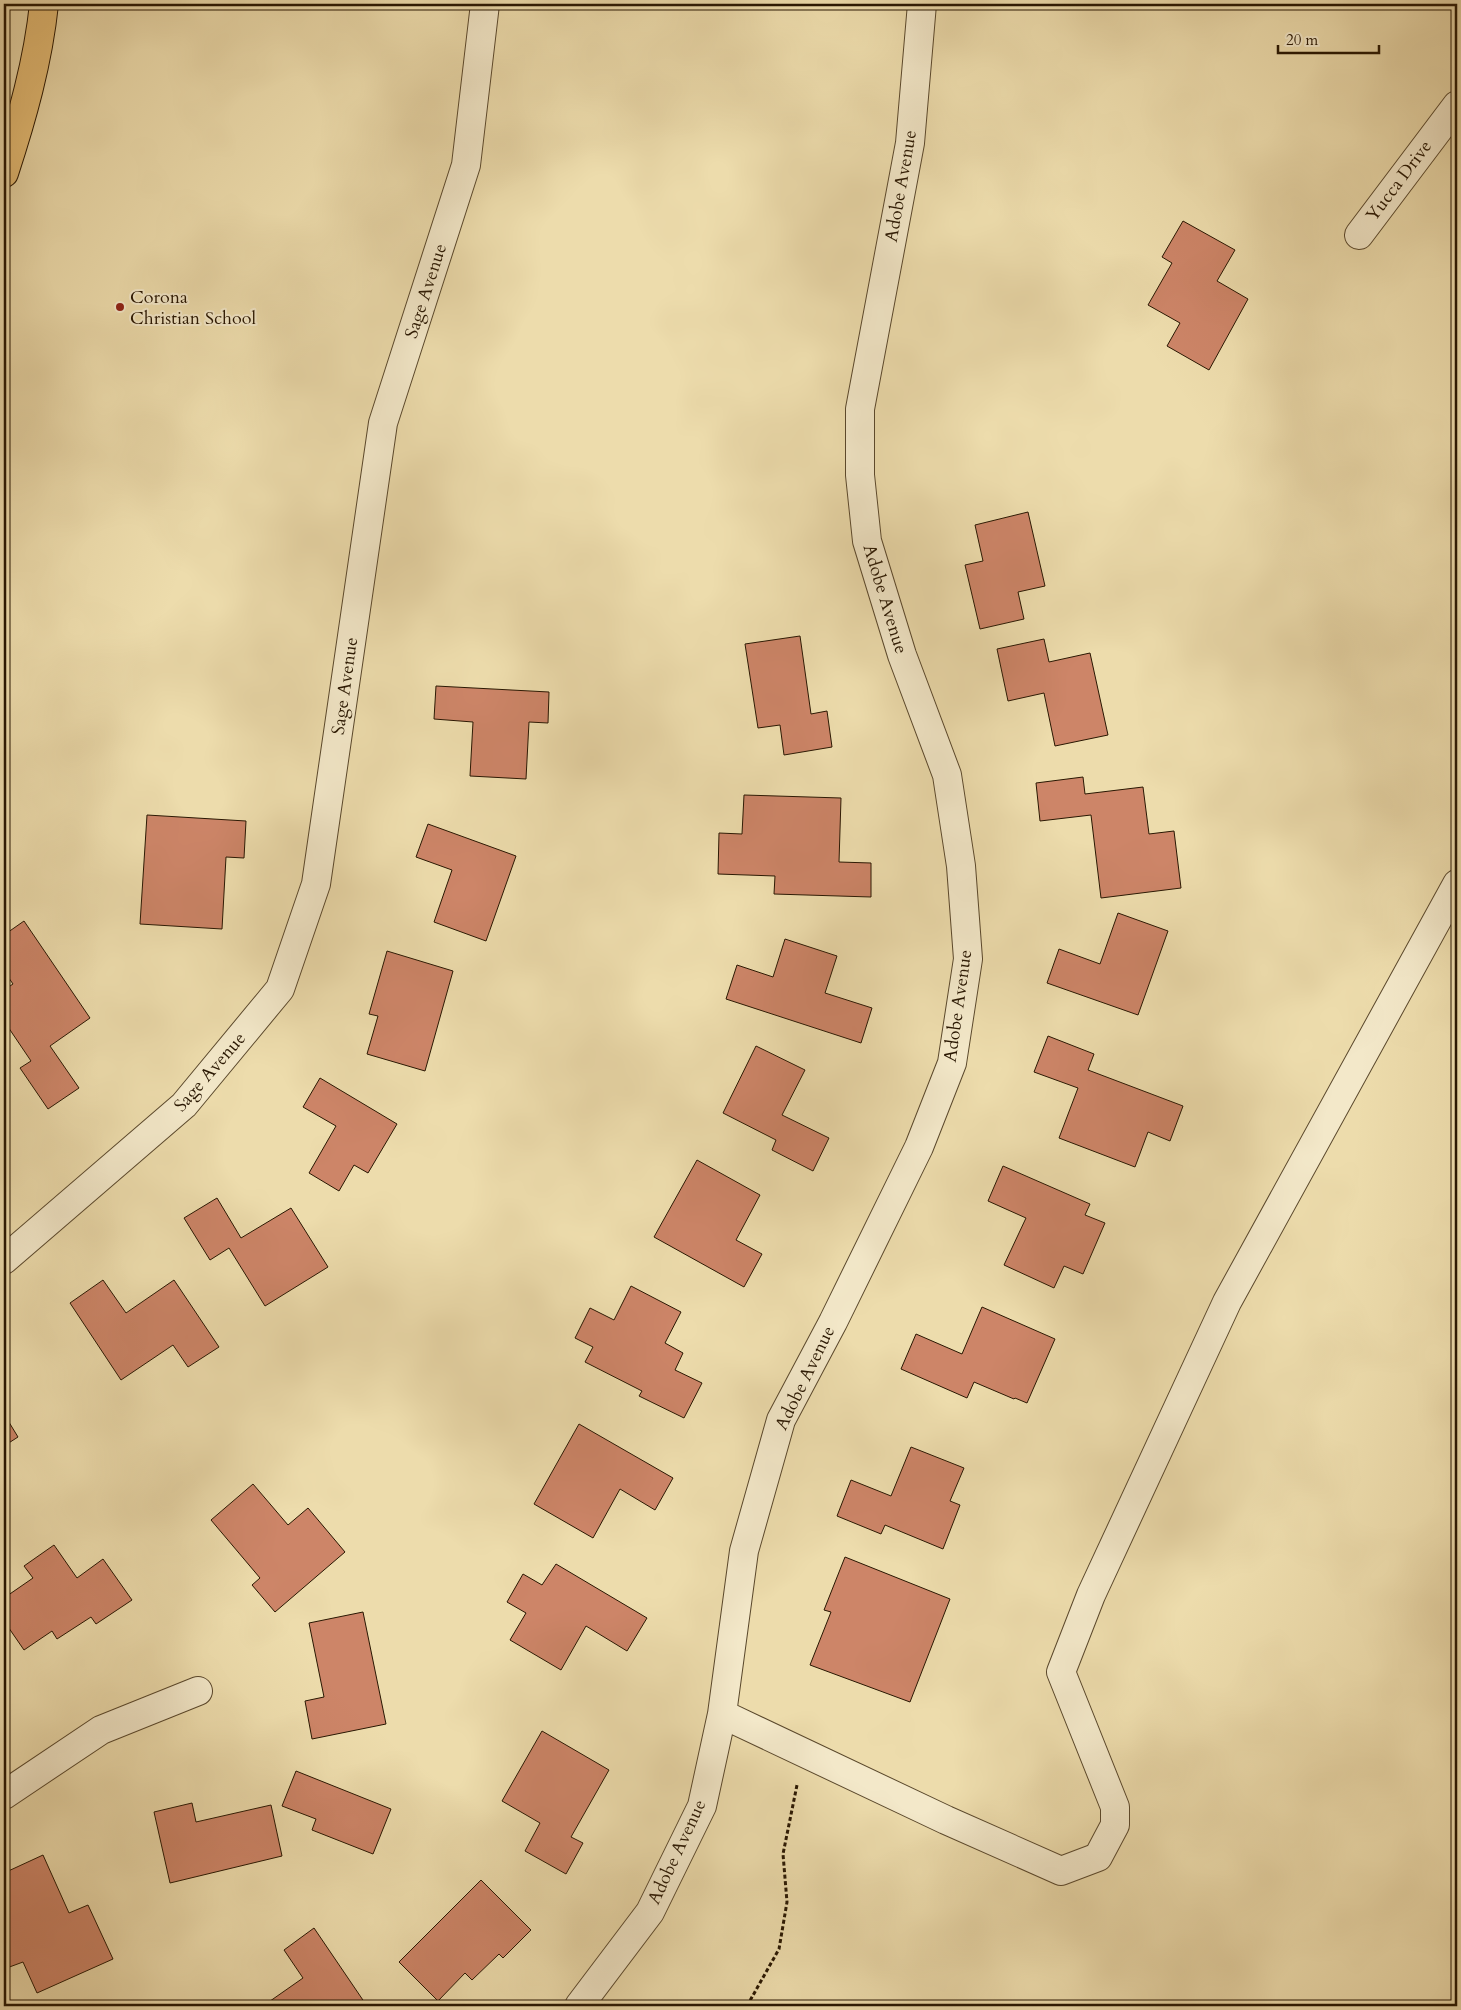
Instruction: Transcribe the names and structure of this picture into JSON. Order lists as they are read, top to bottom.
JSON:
{
  "streets": {
    "street": ["Yucca Drive", "Adobe Avenue", "Sage Avenue"]
  },
  "places": ["Corona Christian School"],
  "scale_bar": "20 m"
}
